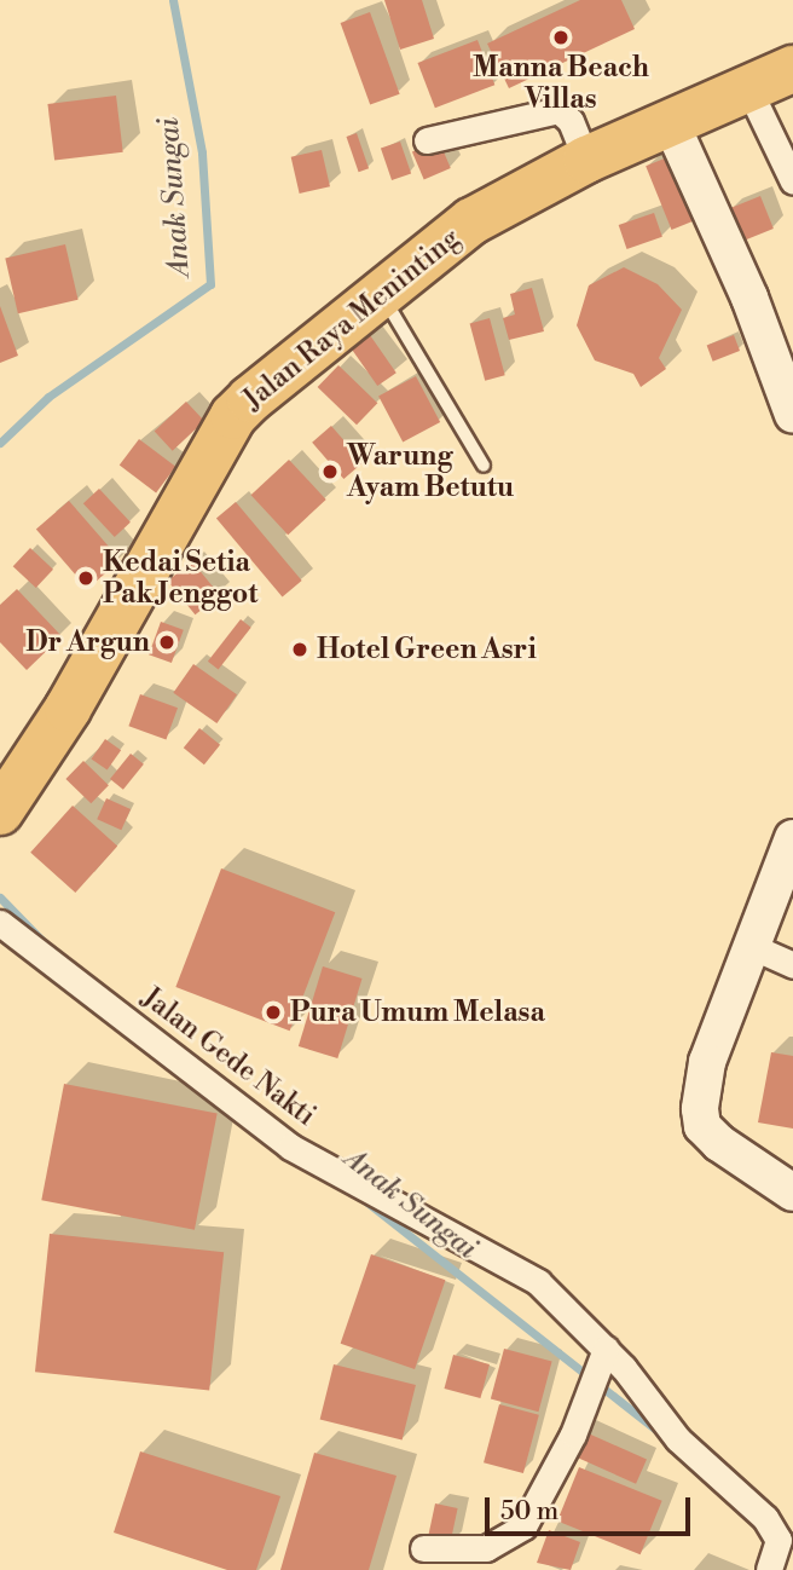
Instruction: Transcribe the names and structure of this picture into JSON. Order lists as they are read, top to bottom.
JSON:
{
  "streets": {
    "highway": ["Jalan Raya Meninting"],
    "street": ["Jalan Gede Nakti"]
  },
  "water": ["Anak Sungai"],
  "places": [
    "Manna Beach Villas",
    "Warung Ayam Betutu",
    "Kedai Setia Pak Jenggot",
    "Dr Argun",
    "Hotel Green Asri",
    "Pura Umum Melasa"
  ],
  "scale_bar": "50 m"
}
